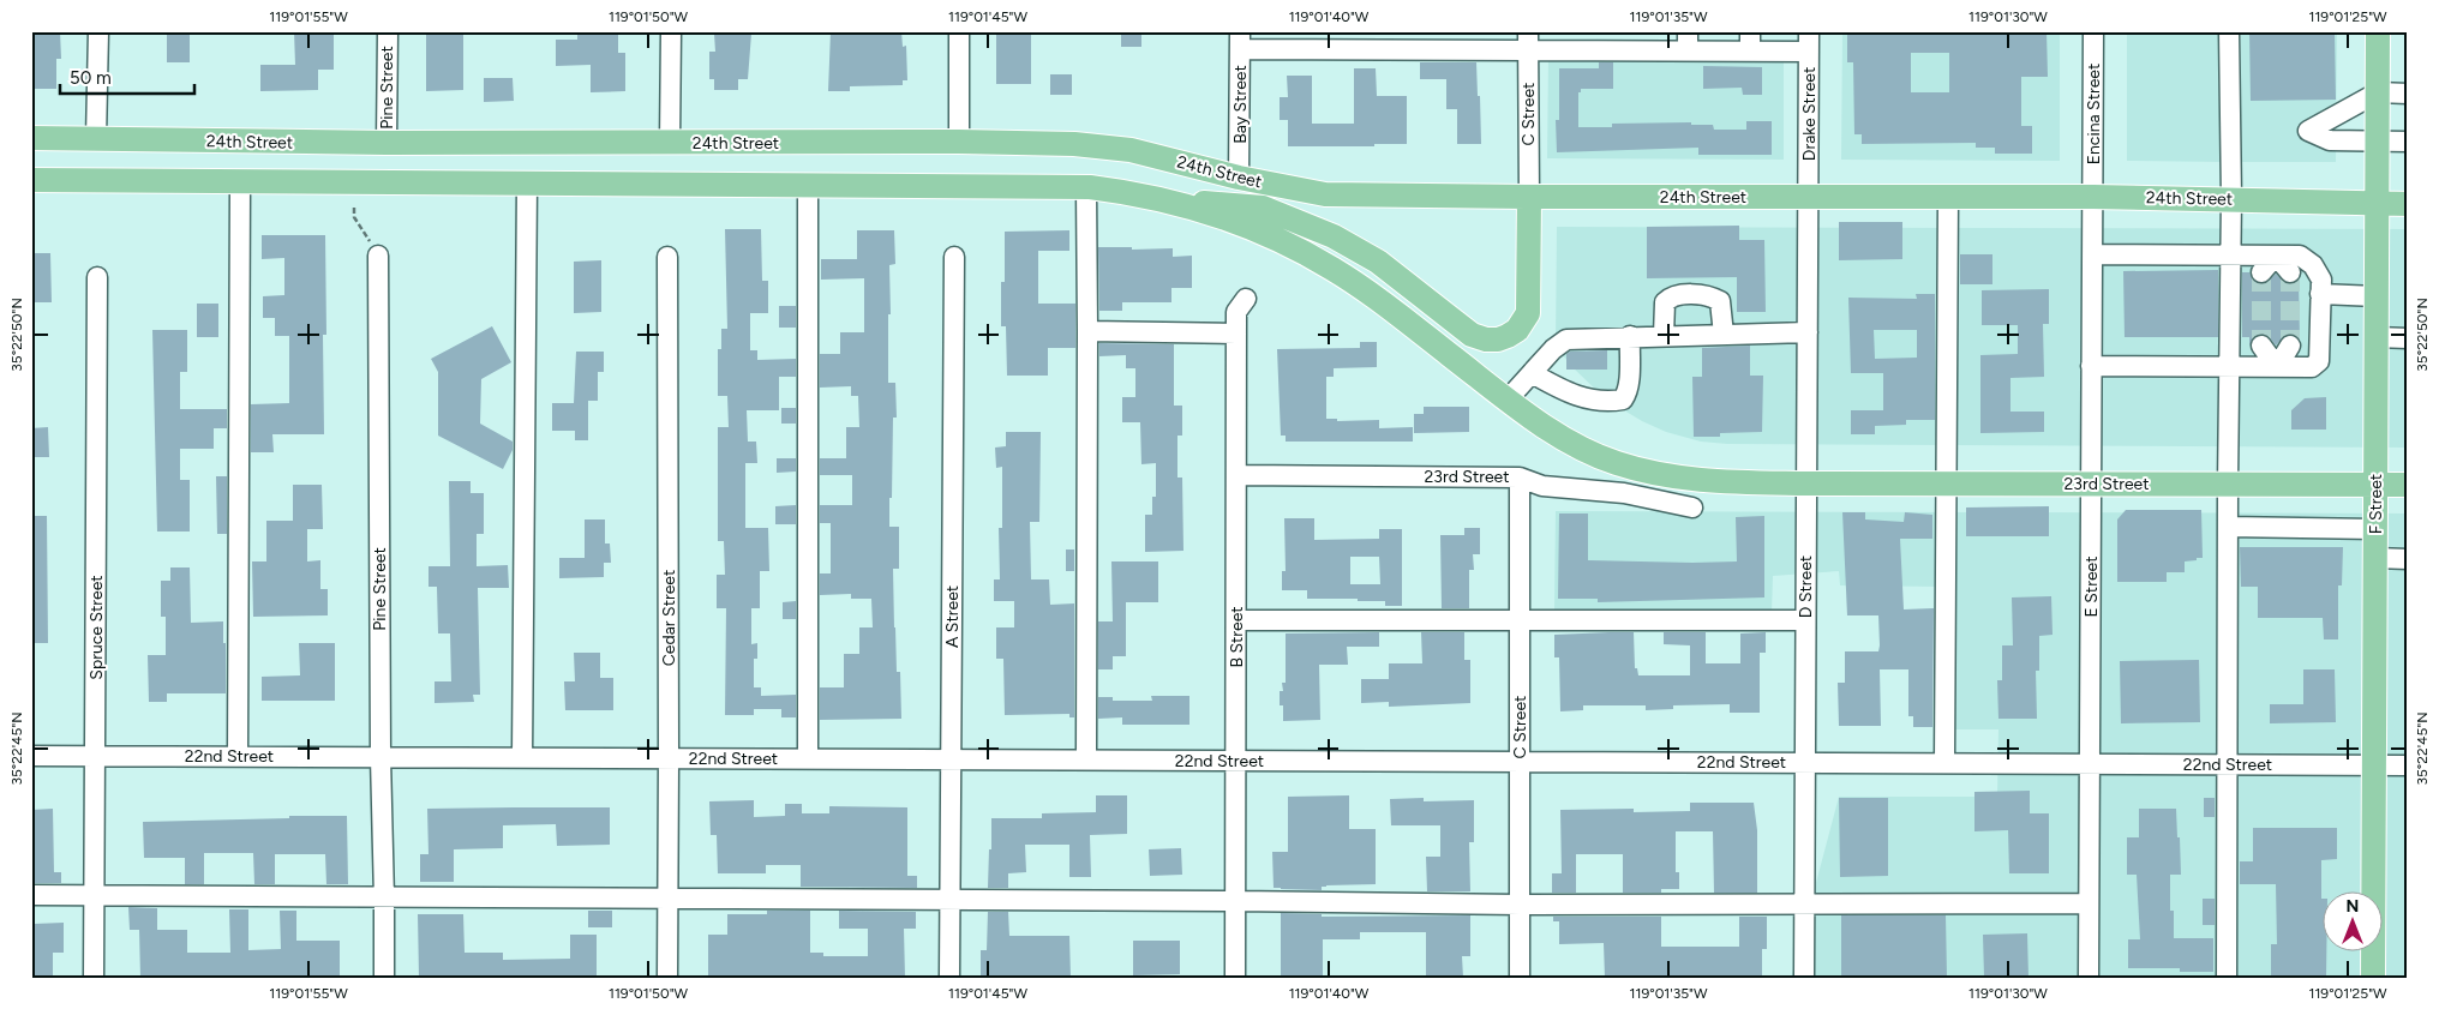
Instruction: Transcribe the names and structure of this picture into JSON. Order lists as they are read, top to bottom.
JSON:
{
  "streets": {
    "main road": ["24th Street", "23rd Street", "F Street"],
    "street": [
      "Pine Street",
      "Bay Street",
      "C Street",
      "Drake Street",
      "Encina Street",
      "D Street",
      "E Street",
      "A Street",
      "Cedar Street",
      "Spruce Street",
      "B Street",
      "22nd Street"
    ]
  },
  "crossings": [
    ["Pine Street", "24th Street"],
    ["Pine Street", "22nd Street"],
    ["Bay Street", "24th Street"],
    ["C Street", "24th Street"],
    ["C Street", "23rd Street"],
    ["C Street", "22nd Street"],
    ["Drake Street", "24th Street"],
    ["Drake Street", "D Street"],
    ["Encina Street", "24th Street"],
    ["Encina Street", "E Street"],
    ["24th Street", "F Street"],
    ["24th Street", "D Street"],
    ["24th Street", "E Street"],
    ["23rd Street", "F Street"],
    ["23rd Street", "D Street"],
    ["23rd Street", "E Street"],
    ["23rd Street", "B Street"],
    ["F Street", "22nd Street"],
    ["D Street", "22nd Street"],
    ["E Street", "22nd Street"],
    ["A Street", "22nd Street"],
    ["Cedar Street", "22nd Street"],
    ["Spruce Street", "22nd Street"],
    ["B Street", "22nd Street"]
  ],
  "scale_bar": "50 m",
  "north": "top",
  "coordinates": [
    "119°01'55\"W",
    "119°01'50\"W",
    "119°01'45\"W",
    "119°01'40\"W",
    "119°01'35\"W",
    "119°01'30\"W",
    "119°01'25\"W",
    "35°22'50\"N",
    "35°22'45\"N"
  ]
}
